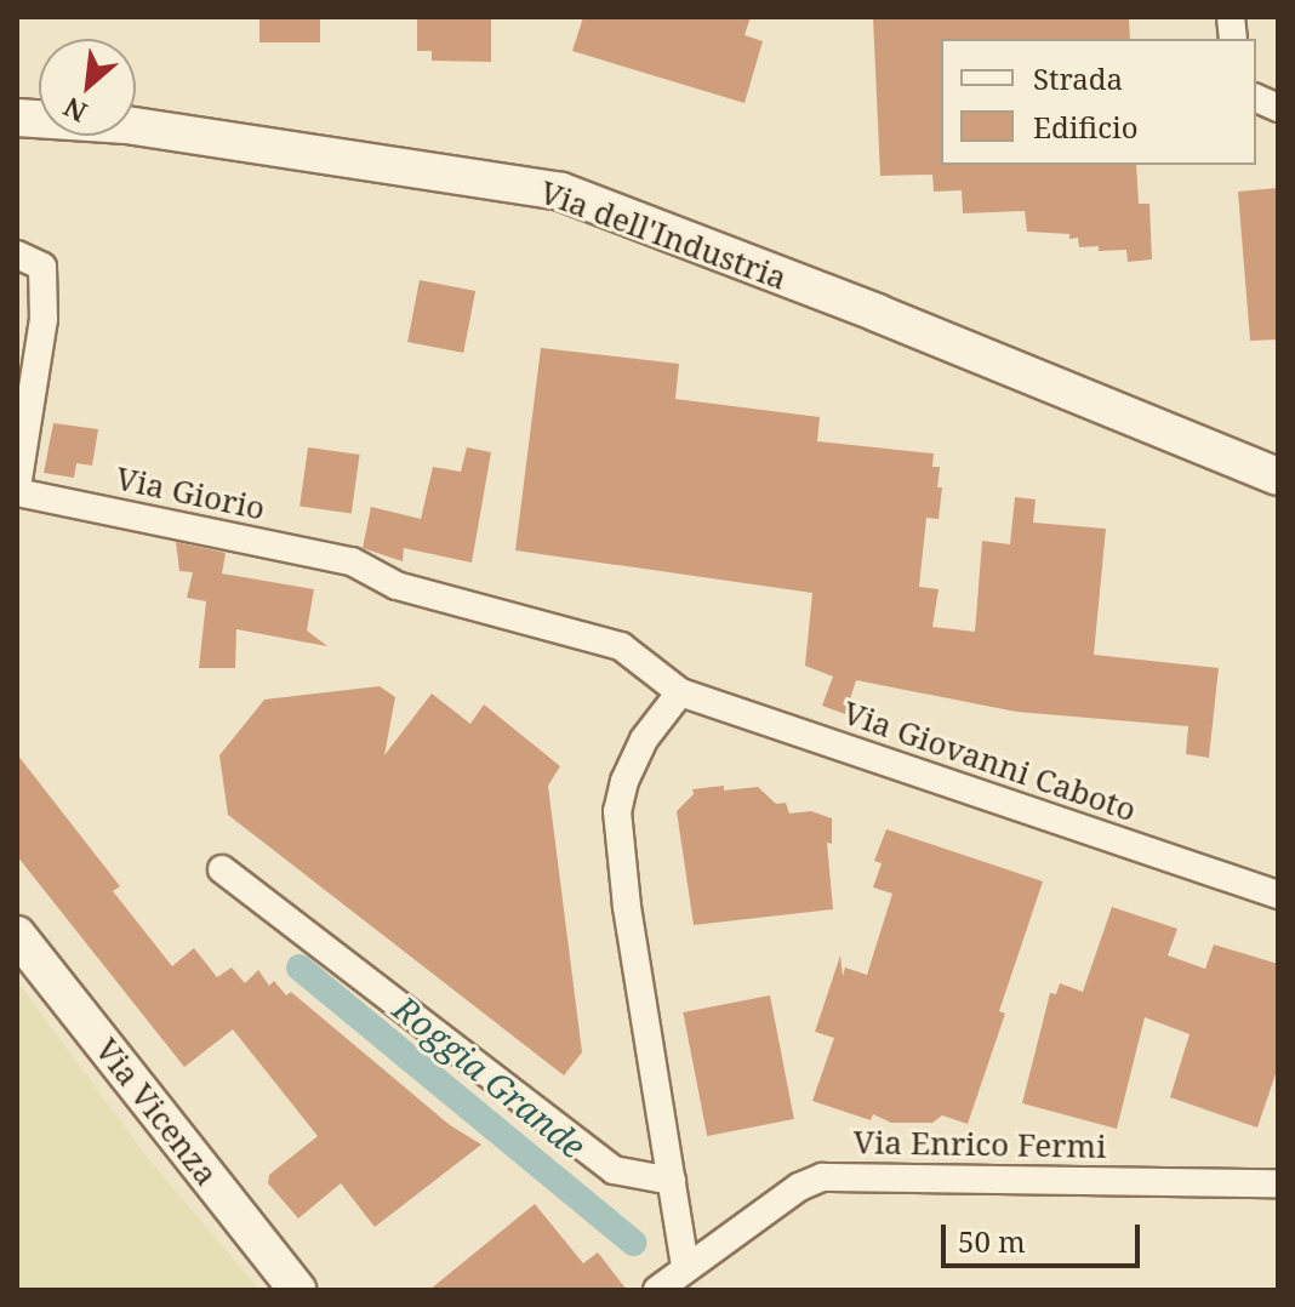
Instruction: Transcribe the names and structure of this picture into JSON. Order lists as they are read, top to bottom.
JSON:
{
  "streets": {
    "main road": ["Via dell'Industria", "Via Vicenza"],
    "street": ["Via Giorio", "Via Giovanni Caboto", "Via Enrico Fermi"]
  },
  "crossings": [
    ["Via Giorio", "Via Giovanni Caboto"]
  ],
  "water": ["Roggia Grande"],
  "legend": ["Strada", "Edificio"],
  "scale_bar": "50 m",
  "north": "bottom left"
}
